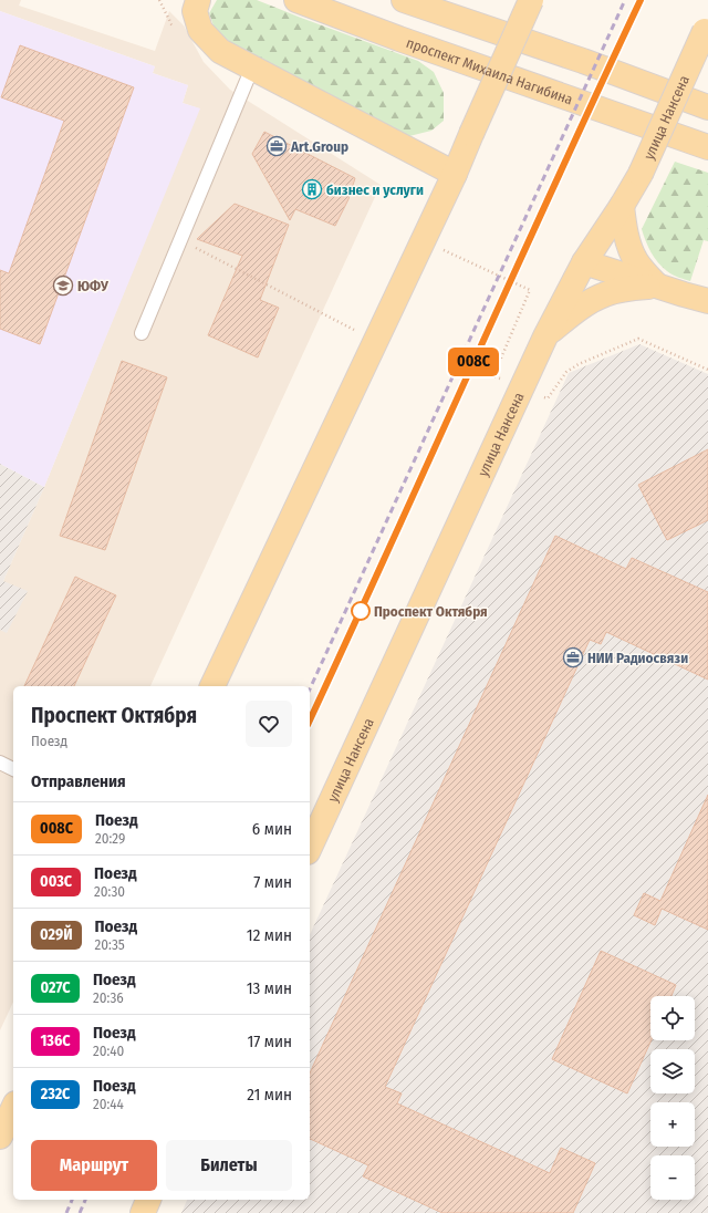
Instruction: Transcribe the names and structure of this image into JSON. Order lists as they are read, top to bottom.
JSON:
{
  "streets": {
    "main road": ["проспект Михаила Нагибина", "улица Нансена"]
  },
  "places": {
    "office": ["Art.Group", "НИИ Радиосвязи"],
    "building": ["бизнес и услуги"],
    "school or university": ["ЮФУ"],
    "other": ["Проспект Октября"]
  },
  "page": {
    "on_map": "008С",
    "heading": [
      ["Проспект Октября", "Поезд"],
      "Отправления"
    ],
    "list": [
      {
        "mark": "008С",
        "name": "Поезд",
        "note": "20:29",
        "value": "6 мин"
      },
      {
        "mark": "003С",
        "name": "Поезд",
        "note": "20:30",
        "value": "7 мин"
      },
      {
        "mark": "029Й",
        "name": "Поезд",
        "note": "20:35",
        "value": "12 мин"
      },
      {
        "mark": "027С",
        "name": "Поезд",
        "note": "20:36",
        "value": "13 мин"
      },
      {
        "mark": "136С",
        "name": "Поезд",
        "note": "20:40",
        "value": "17 мин"
      },
      {
        "mark": "232C",
        "name": "Поезд",
        "note": "20:44",
        "value": "21 мин"
      }
    ],
    "map_buttons": ["+", "−"],
    "buttons": ["Маршрут", "Билеты"]
  }
}
